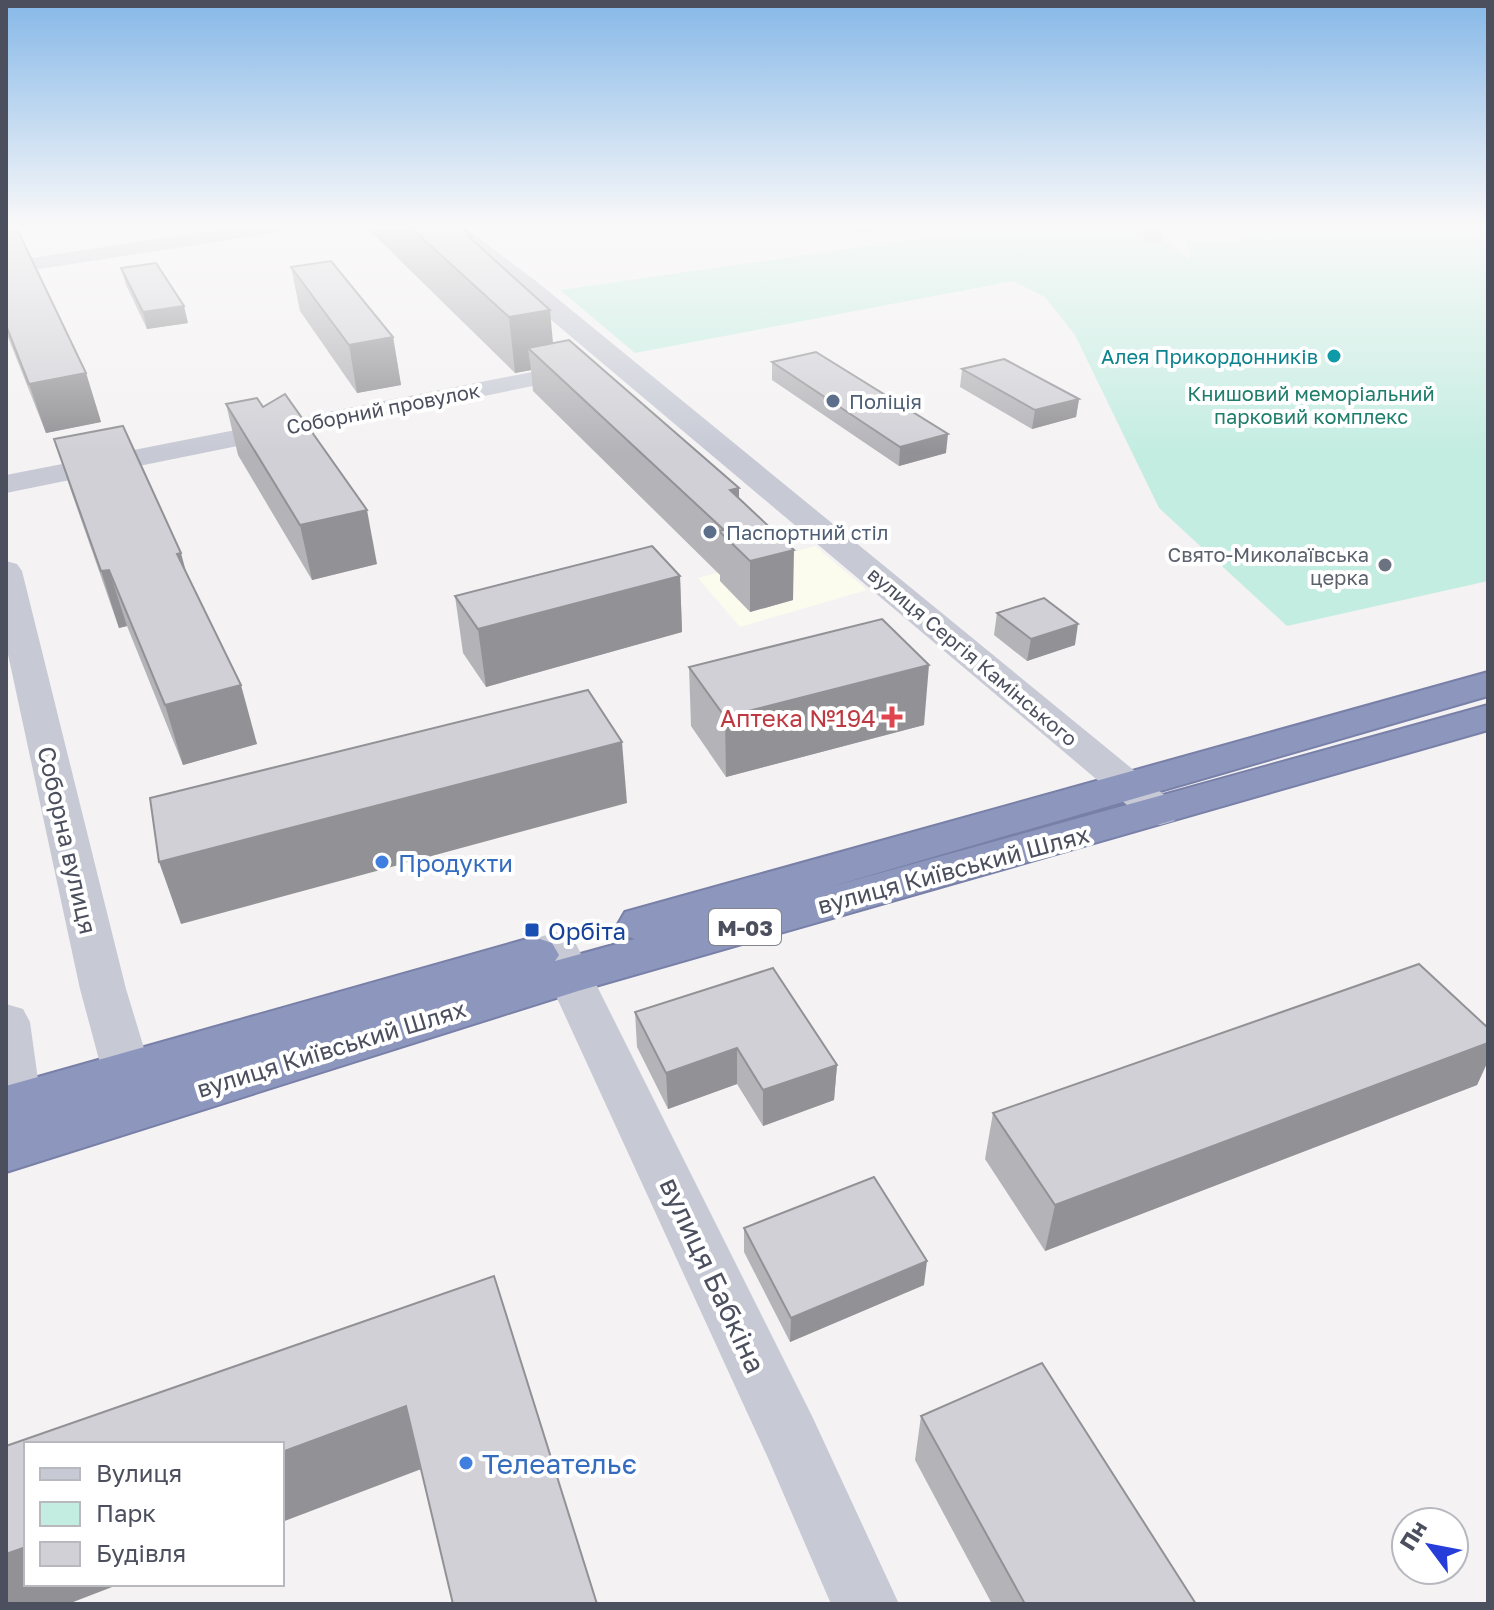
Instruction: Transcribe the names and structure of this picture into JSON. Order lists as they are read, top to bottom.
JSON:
{
  "streets": {
    "highway": ["вулиця Київський Шлях", "М-03"],
    "street": [
      "Соборний провулок",
      "вулиця Сергія Камінського",
      "Соборна вулиця",
      "вулиця Бабкіна"
    ]
  },
  "crossings": [
    ["Соборний провулок", "вулиця Сергія Камінського"],
    ["вулиця Сергія Камінського", "вулиця Київський Шлях"],
    ["Соборна вулиця", "вулиця Київський Шлях"],
    ["вулиця Київський Шлях", "вулиця Бабкіна"]
  ],
  "parks": ["Книшовий меморіальний парковий комплекс"],
  "places": {
    "other": [
      "Алея Прикордонників",
      "Поліція",
      "Паспортний стіл",
      "Свято-Миколаївська церка",
      "Продукти",
      "Телеательє"
    ],
    "health": ["Аптека №194"],
    "transit": ["Орбіта"]
  },
  "legend": ["Вулиця", "Парк", "Будівля"],
  "north": "top left"
}
